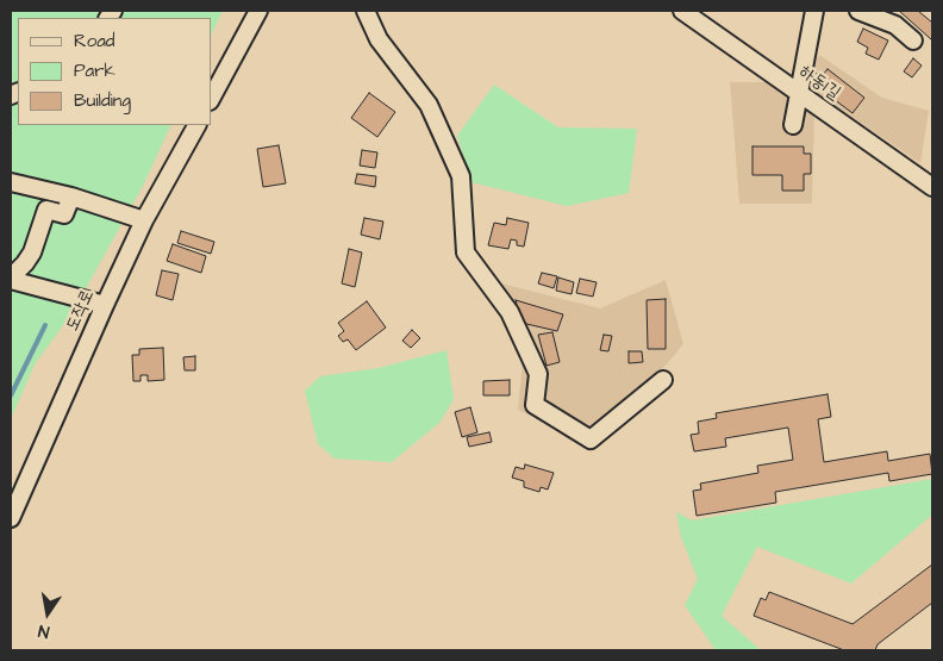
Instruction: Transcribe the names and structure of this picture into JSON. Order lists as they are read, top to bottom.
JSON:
{
  "streets": {
    "street": ["하동1길", "도작로"]
  },
  "legend": ["Road", "Park", "Building"],
  "north": "bottom"
}
